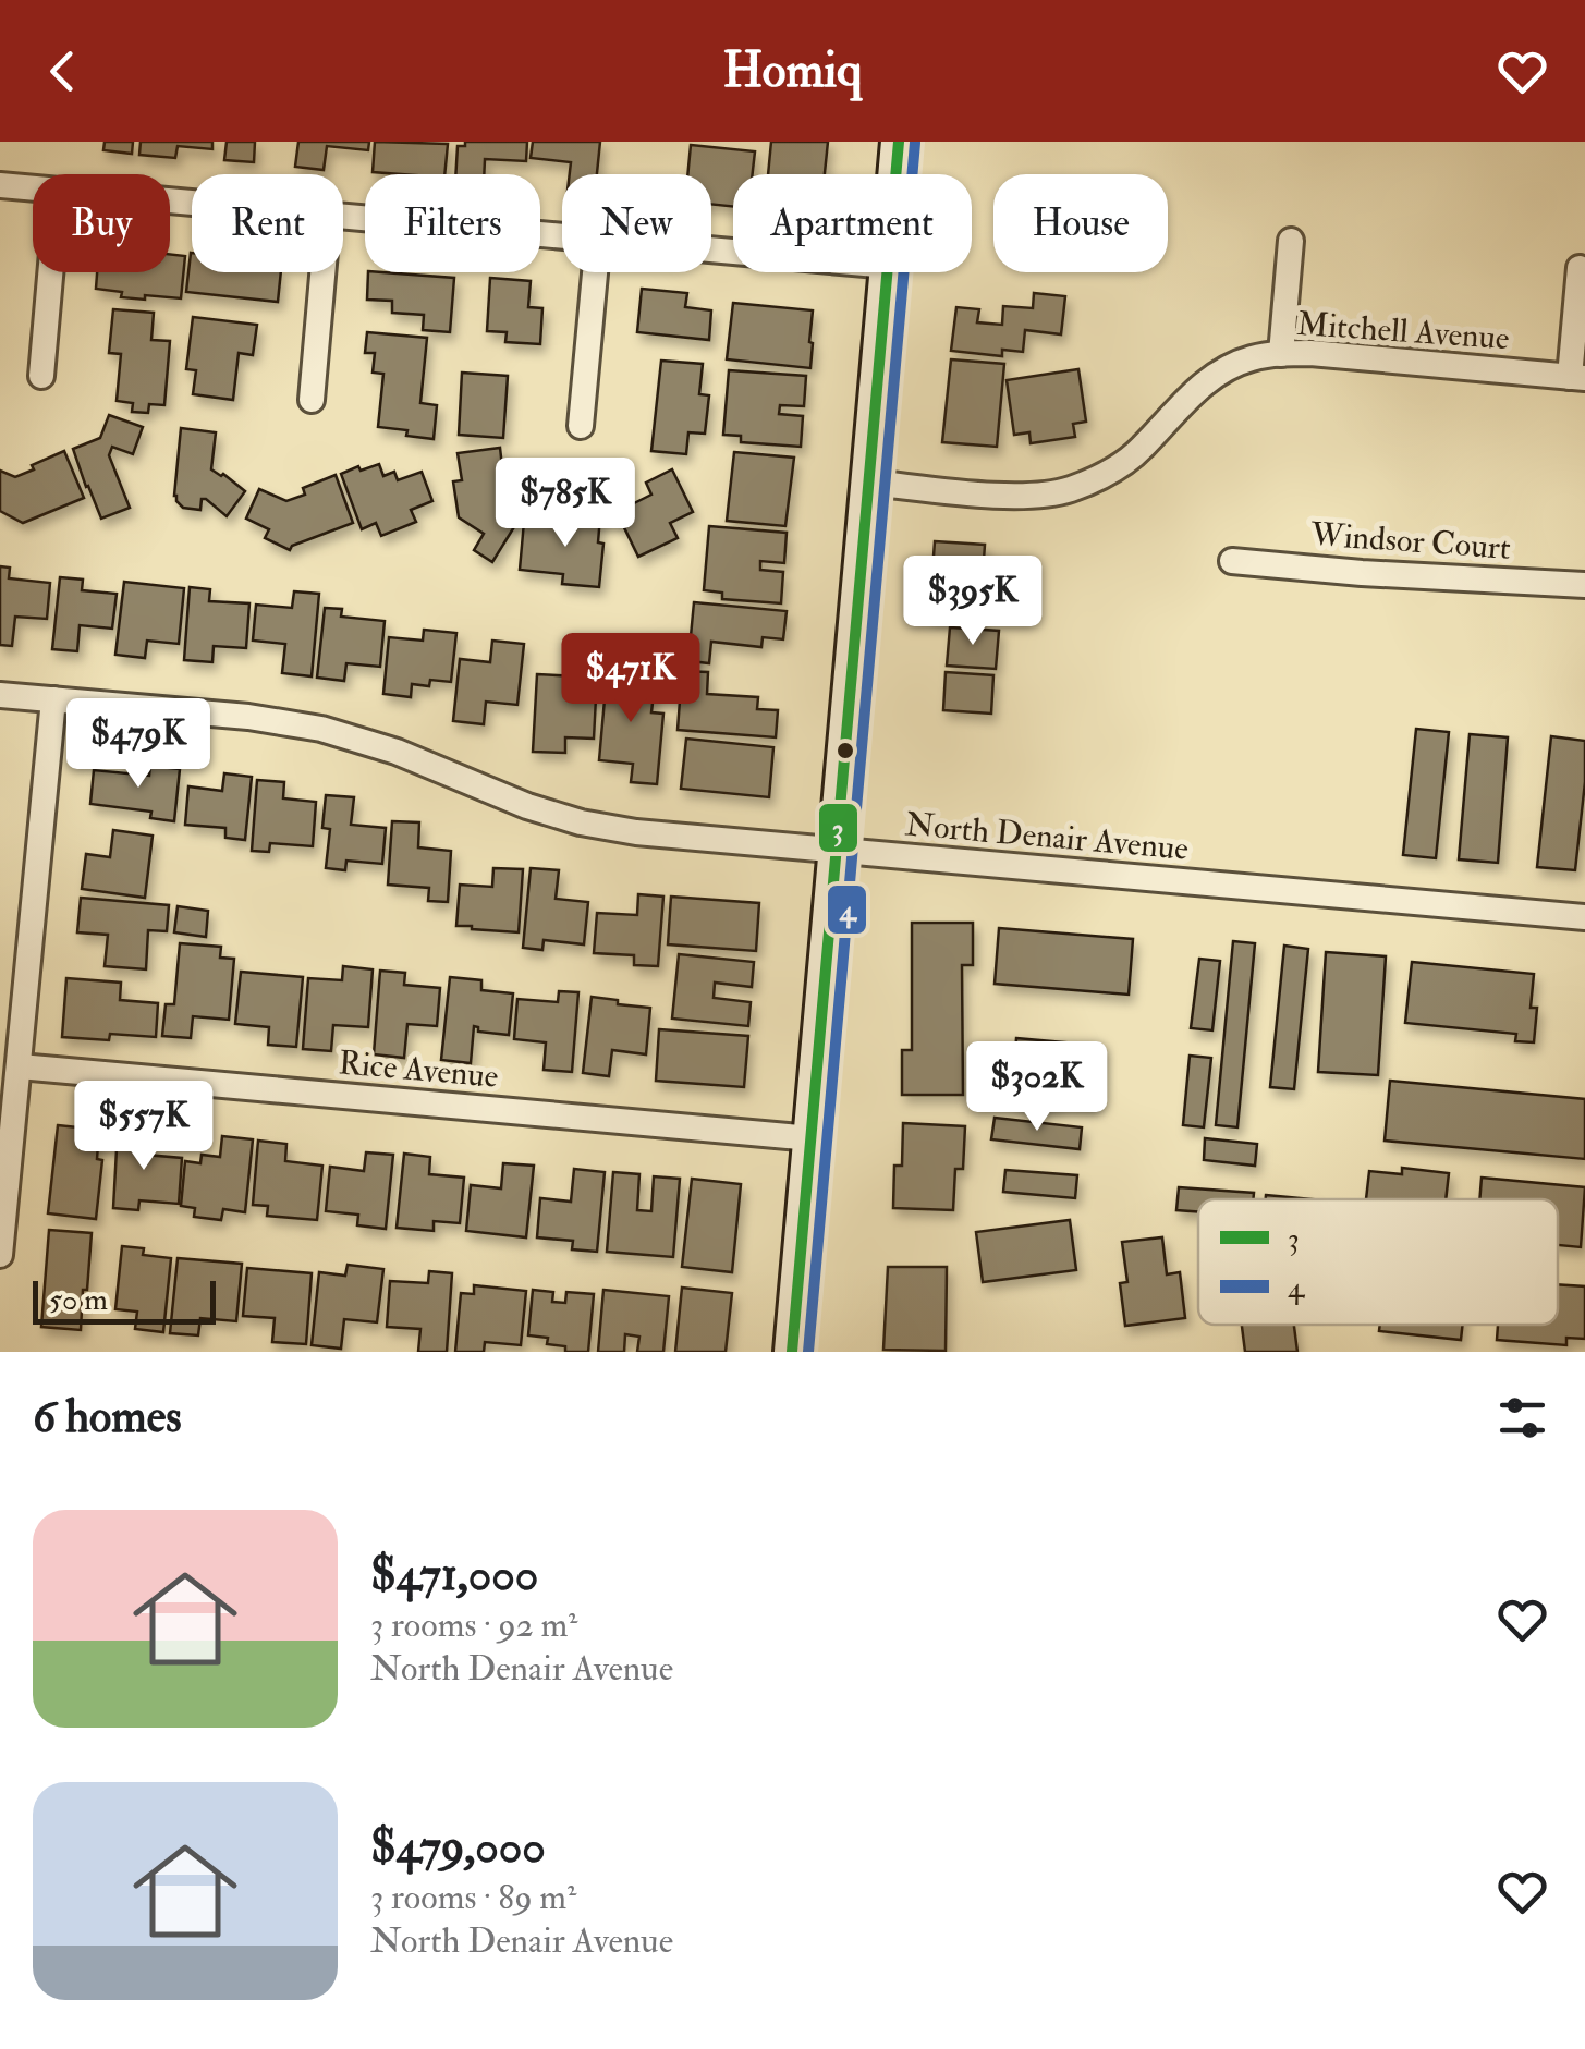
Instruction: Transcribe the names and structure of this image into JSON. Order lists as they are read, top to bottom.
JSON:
{
  "streets": {
    "street": [
      "Mitchell Avenue",
      "Windsor Court",
      "North Denair Avenue",
      "Rice Avenue"
    ]
  },
  "lines": ["transit line 3", "transit line 4"],
  "legend": ["3", "4"],
  "scale_bar": "50 m",
  "page": {
    "header": "Homiq",
    "chip": [
      "Buy",
      "Rent",
      "Filters",
      "New",
      "Apartment",
      "House"
    ],
    "price": [
      "$785K",
      "$395K",
      "$471K",
      "$479K",
      "$302K",
      "$557K"
    ],
    "scale": "50 m",
    "heading": "6 homes",
    "list": [
      {
        "name": "$471,000",
        "note": "3 rooms · 92 m² · North Denair Avenue"
      },
      {
        "name": "$479,000",
        "note": "3 rooms · 89 m² · North Denair Avenue"
      }
    ]
  }
}
